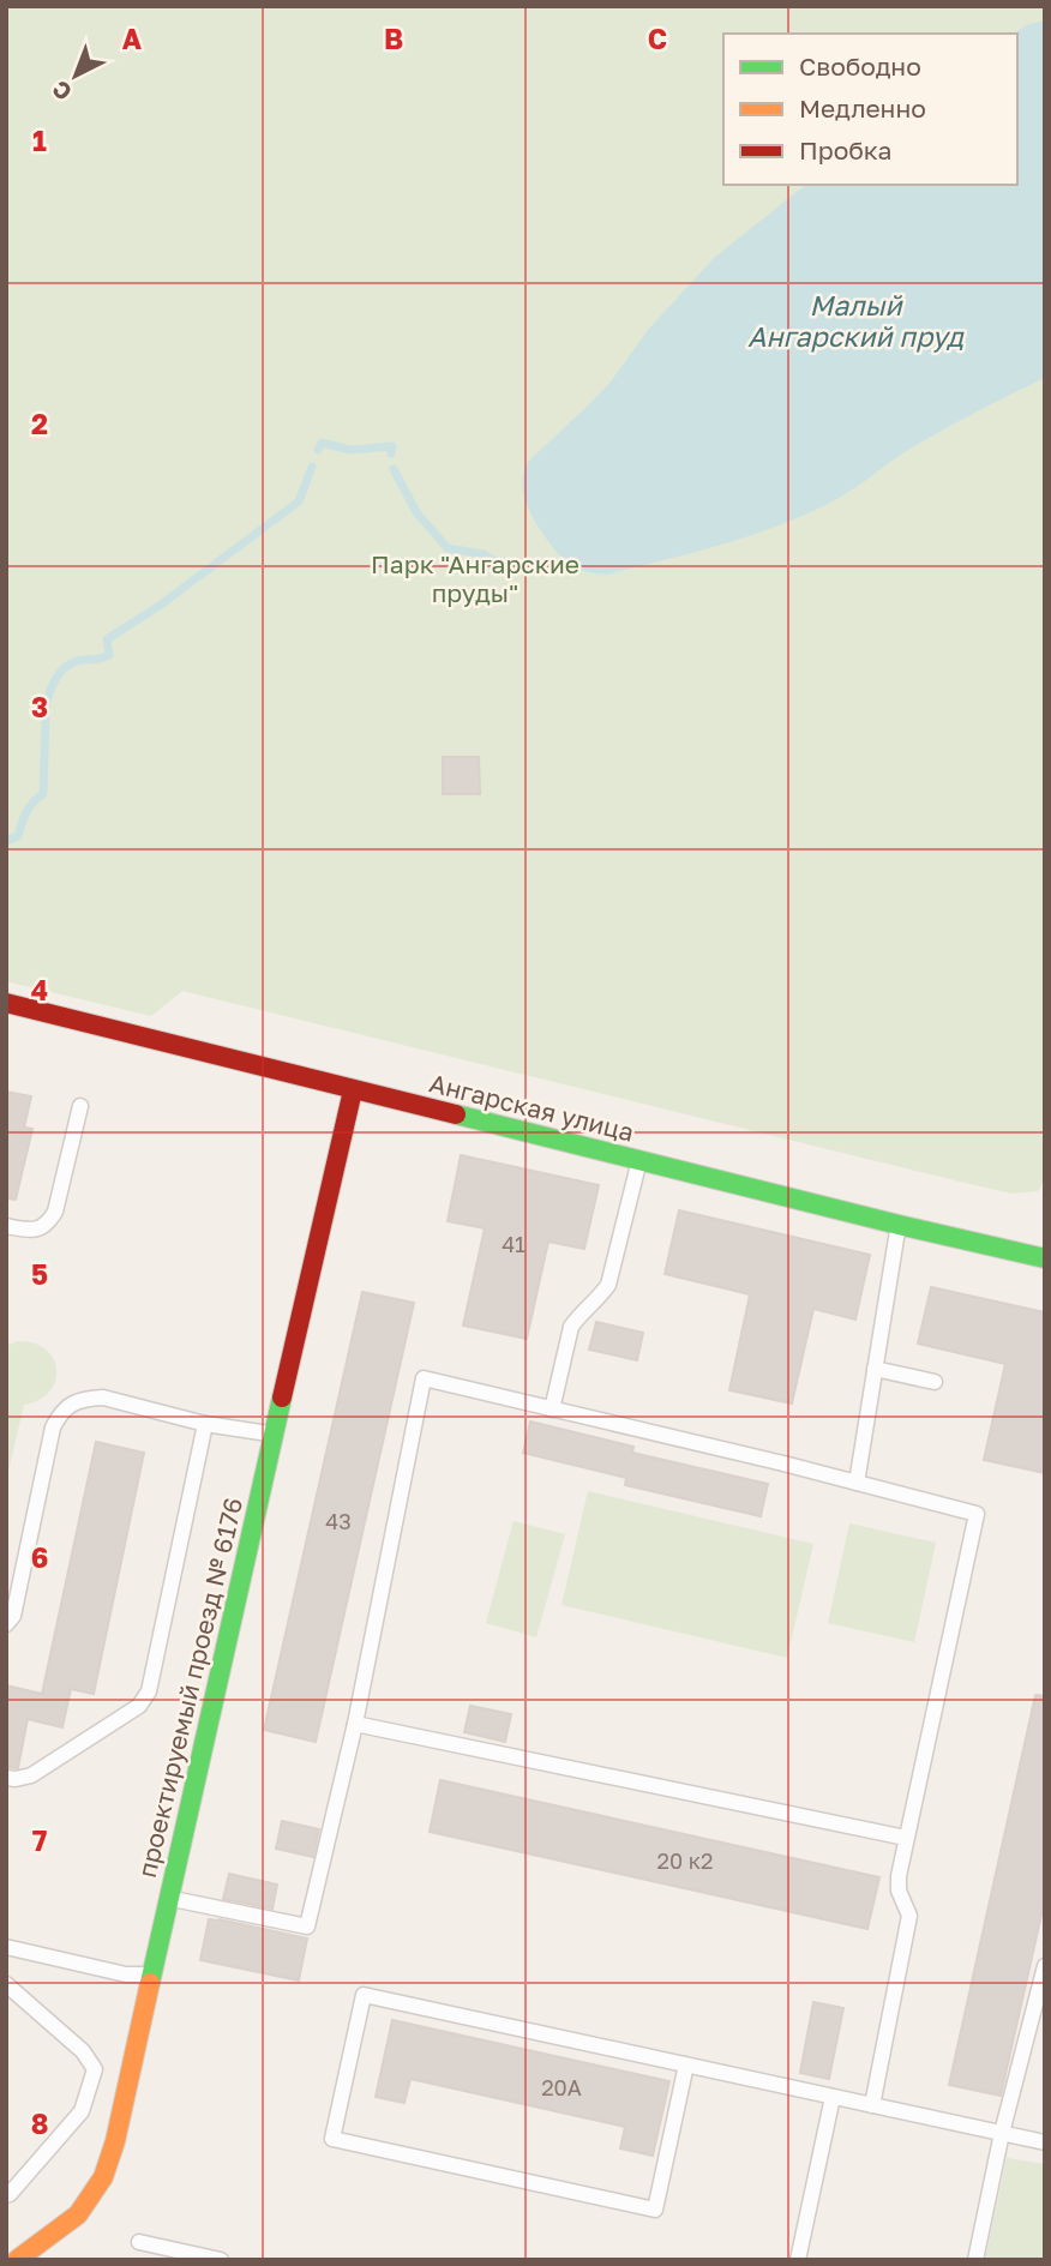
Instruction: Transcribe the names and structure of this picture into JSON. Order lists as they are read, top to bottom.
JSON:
{
  "streets": {
    "street": ["Ангарская улица", "проектируемый проезд № 6176"]
  },
  "crossings": [
    ["Ангарская улица", "проектируемый проезд № 6176"]
  ],
  "water": ["Малый Ангарский пруд"],
  "parks": ["Парк \"Ангарские пруды\""],
  "house_numbers": [
    "41",
    "43",
    "20 к2",
    "20А"
  ],
  "legend": ["Свободно", "Медленно", "Пробка"],
  "north": "bottom left",
  "grid": {
    "columns": ["A", "B", "C"],
    "rows": [
      "1",
      "2",
      "3",
      "4",
      "5",
      "6",
      "7",
      "8"
    ]
  }
}
